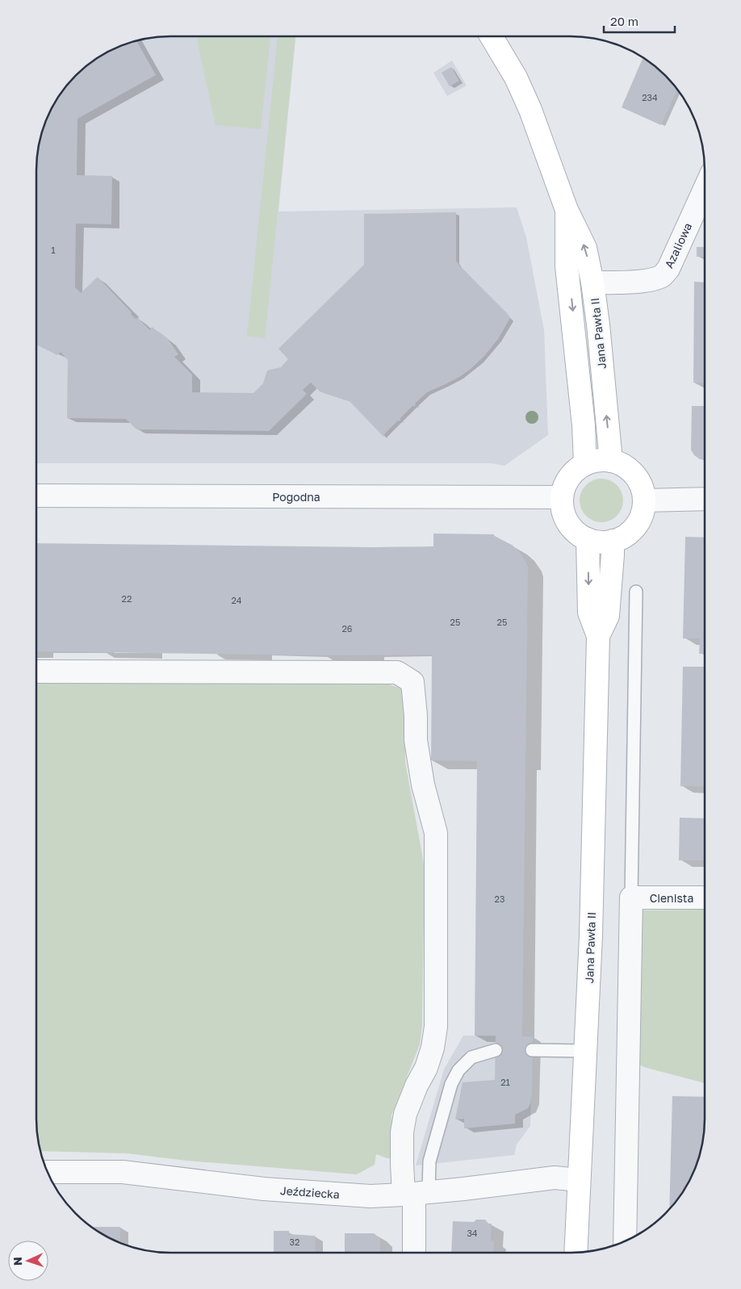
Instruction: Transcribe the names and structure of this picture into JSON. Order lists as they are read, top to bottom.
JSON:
{
  "streets": {
    "street": [
      "Azaliowa",
      "Jana Pawła II",
      "Pogodna",
      "Cienista",
      "Jeździecka"
    ]
  },
  "crossings": [
    ["Azaliowa", "Jana Pawła II"],
    ["Jana Pawła II", "Pogodna"],
    ["Jana Pawła II", "Jeździecka"]
  ],
  "house_numbers": [
    "234",
    "1",
    "22",
    "24",
    "25",
    "25",
    "26",
    "23",
    "21",
    "34",
    "32"
  ],
  "scale_bar": "20 m",
  "north": "left"
}
